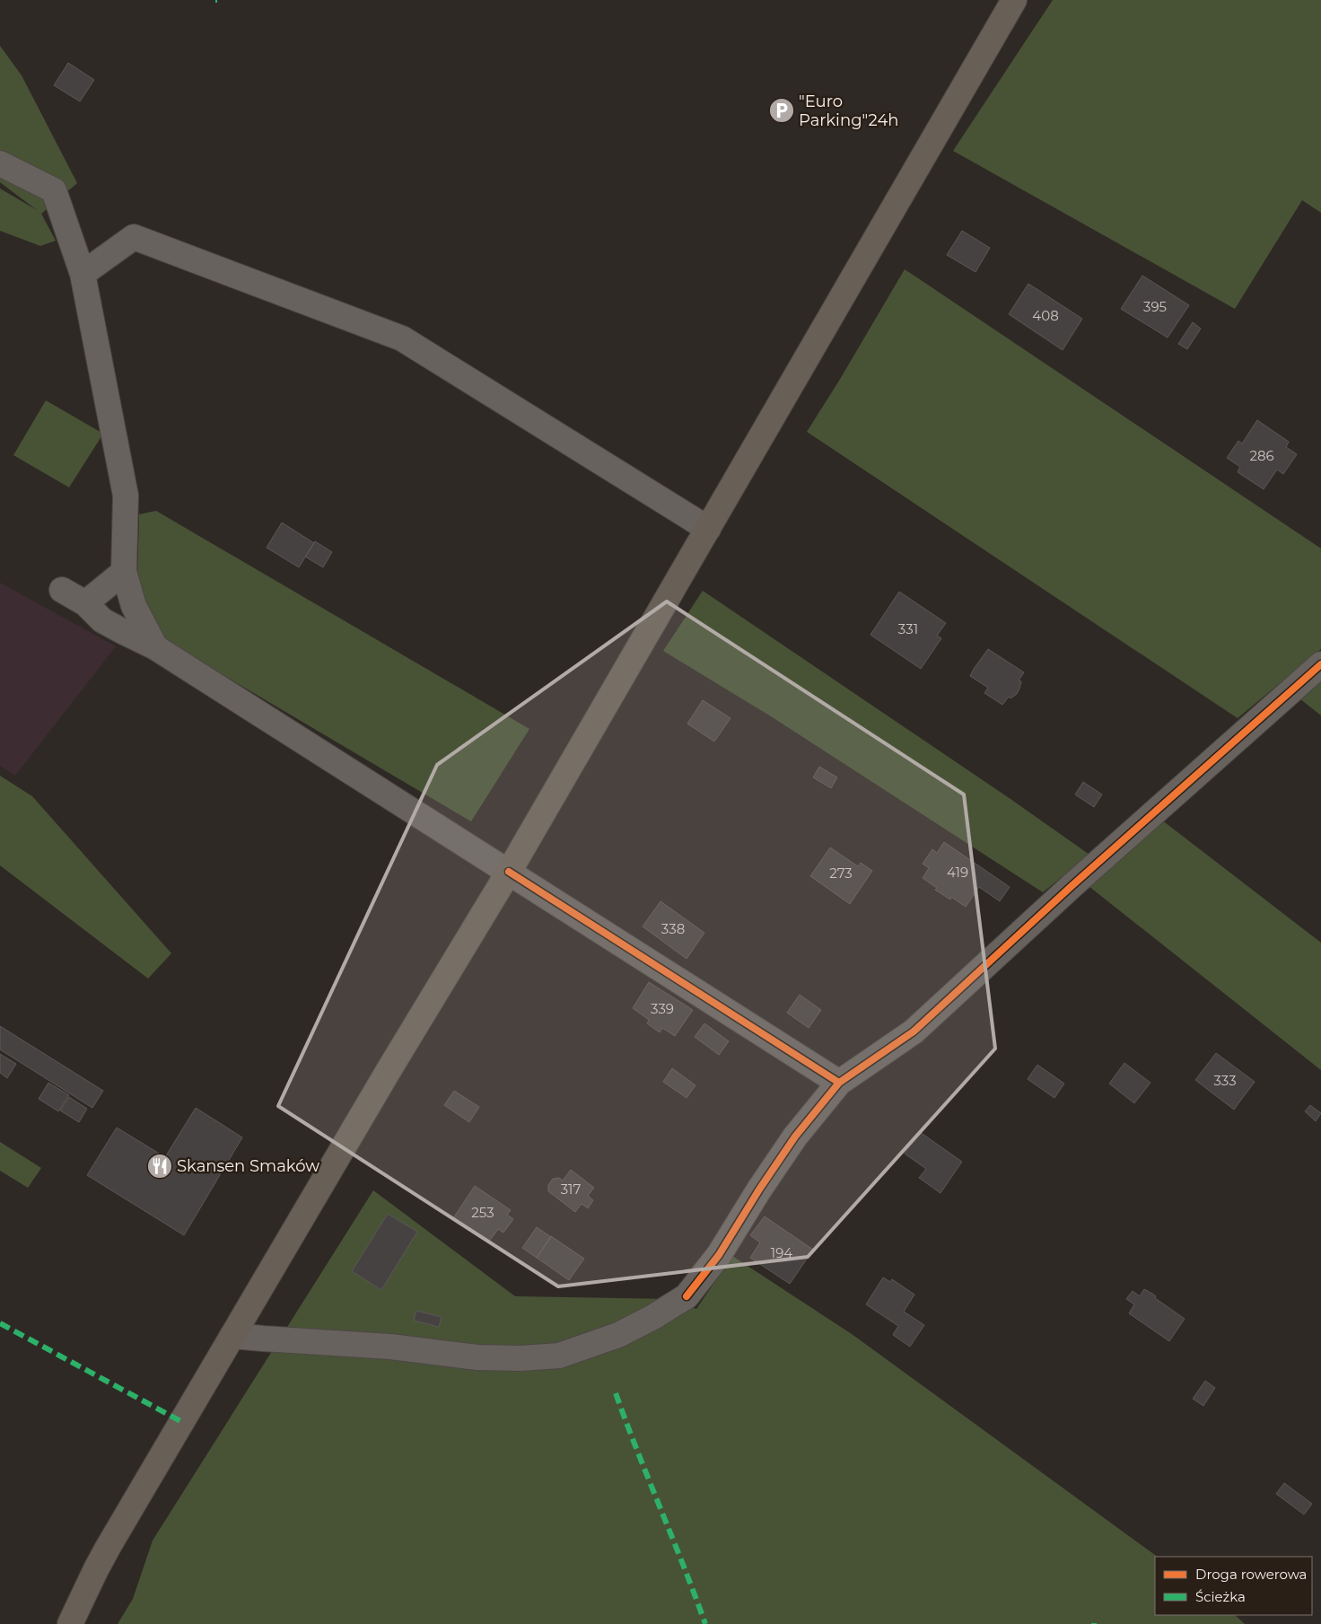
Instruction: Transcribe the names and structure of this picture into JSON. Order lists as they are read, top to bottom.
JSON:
{
  "places": {
    "parking": ["\"Euro Parking\"24h"],
    "restaurant": ["Skansen Smaków"]
  },
  "house_numbers": [
    "395",
    "408",
    "286",
    "331",
    "419",
    "273",
    "338",
    "339",
    "333",
    "317",
    "253",
    "194"
  ],
  "legend": ["Droga rowerowa", "Ścieżka"]
}
